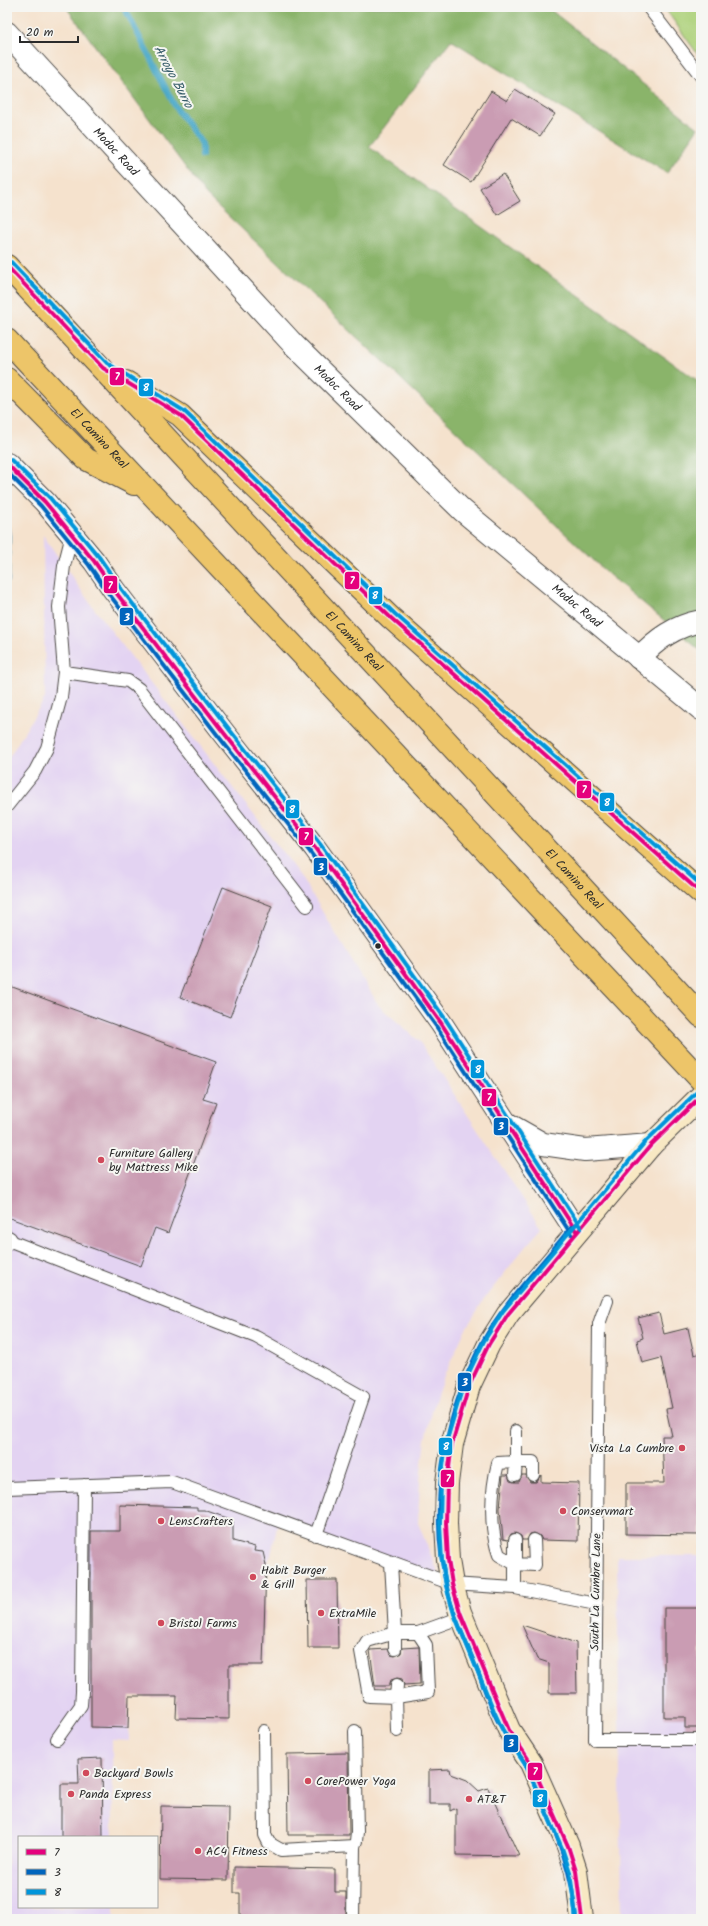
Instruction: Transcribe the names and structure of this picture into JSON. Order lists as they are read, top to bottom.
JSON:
{
  "streets": {
    "highway": ["El Camino Real"],
    "street": ["Modoc Road"],
    "lane": ["South La Cumbre Lane"]
  },
  "water": ["Arroyo Burro"],
  "places": [
    "Furniture Gallery by Mattress Mike",
    "Vista La Cumbre",
    "Conservmart",
    "LensCrafters",
    "Habit Burger & Grill",
    "ExtraMile",
    "Bristol Farms",
    "Backyard Bowls",
    "CorePower Yoga",
    "Panda Express",
    "AT&T",
    "AC4 Fitness"
  ],
  "lines": ["transit line 8", "transit line 7", "transit line 3"],
  "legend": ["7", "3", "8"],
  "scale_bar": "20 m"
}
